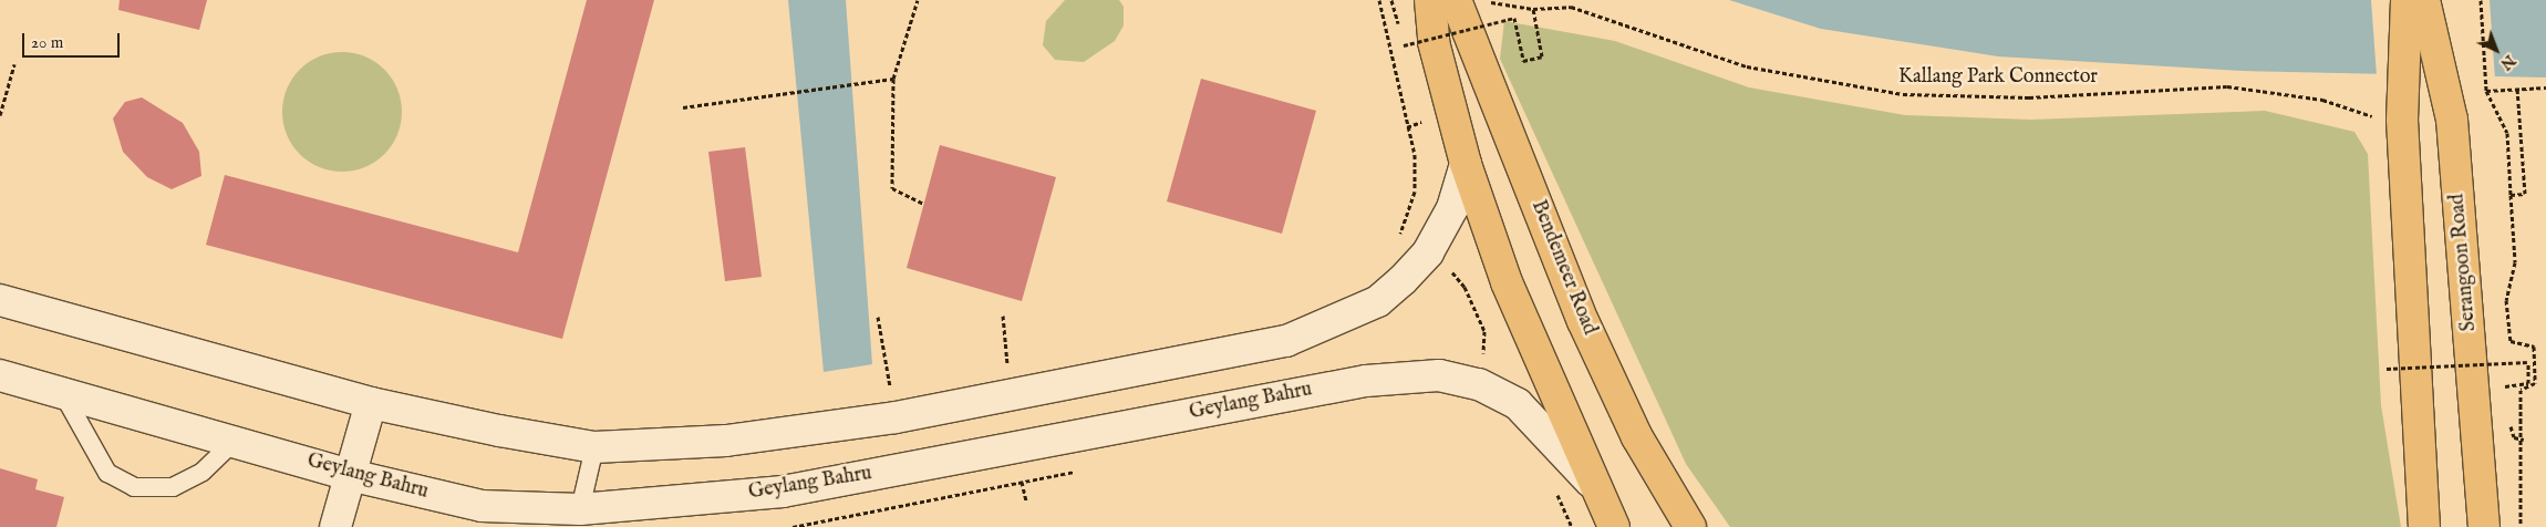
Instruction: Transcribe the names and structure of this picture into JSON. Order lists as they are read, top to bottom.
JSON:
{
  "streets": {
    "main road": ["Serangoon Road", "Bendemeer Road", "Geylang Bahru"],
    "path": ["Kallang Park Connector"]
  },
  "scale_bar": "20 m",
  "north": "bottom right"
}
